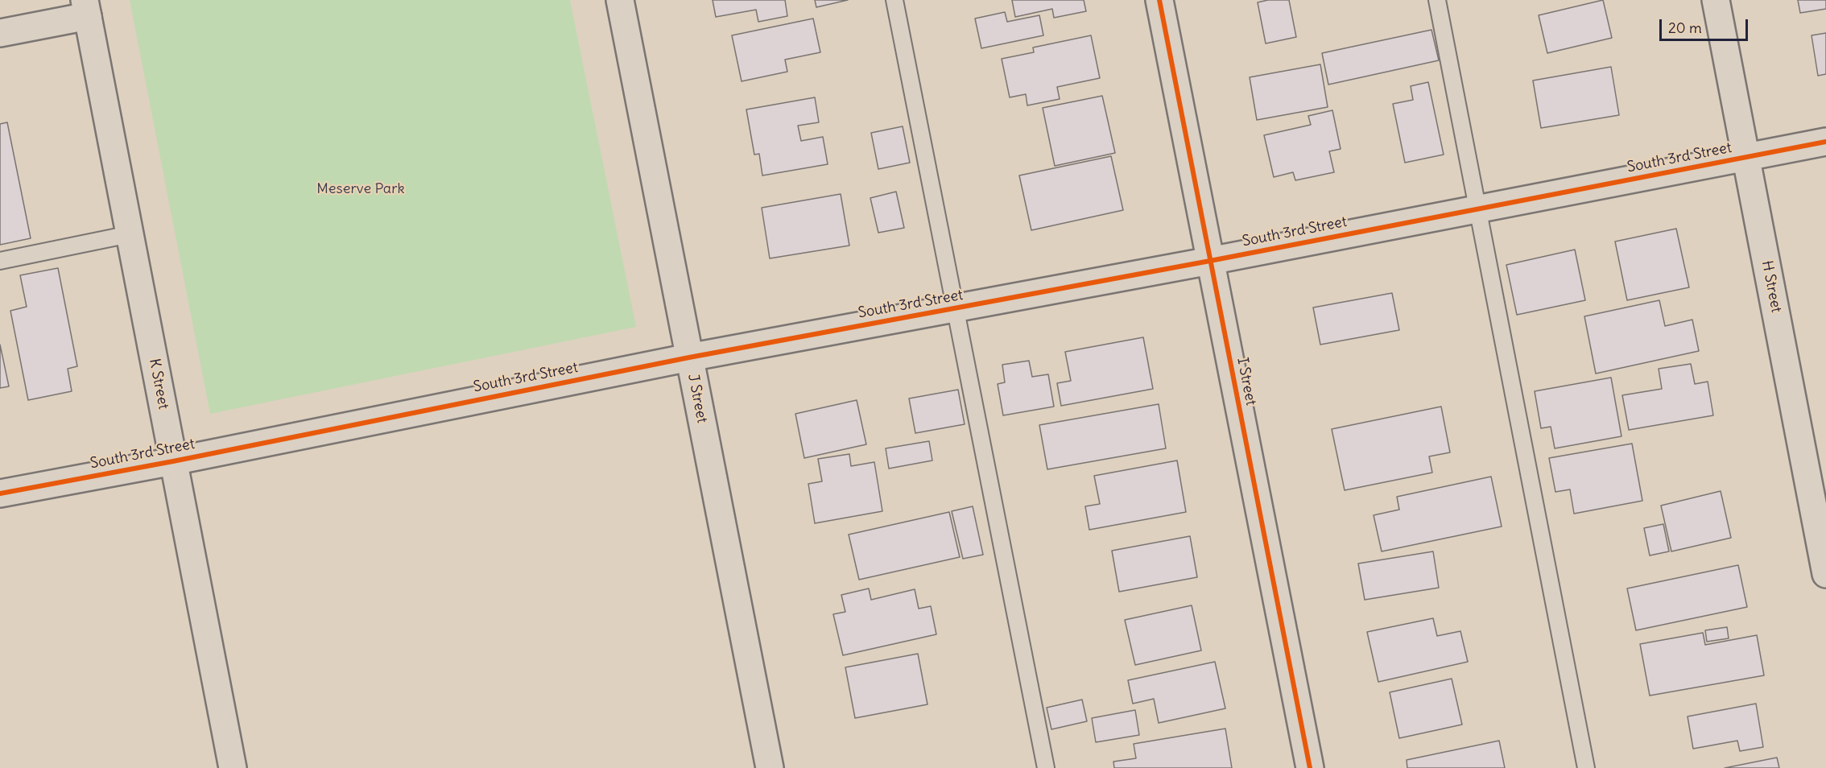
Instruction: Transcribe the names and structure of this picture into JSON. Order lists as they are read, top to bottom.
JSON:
{
  "streets": {
    "street": [
      "South 3rd Street",
      "H Street",
      "I Street",
      "K Street",
      "J Street"
    ]
  },
  "crossings": [
    ["South 3rd Street", "H Street"],
    ["South 3rd Street", "I Street"],
    ["South 3rd Street", "K Street"],
    ["South 3rd Street", "J Street"]
  ],
  "parks": ["Meserve Park"],
  "scale_bar": "20 m"
}
